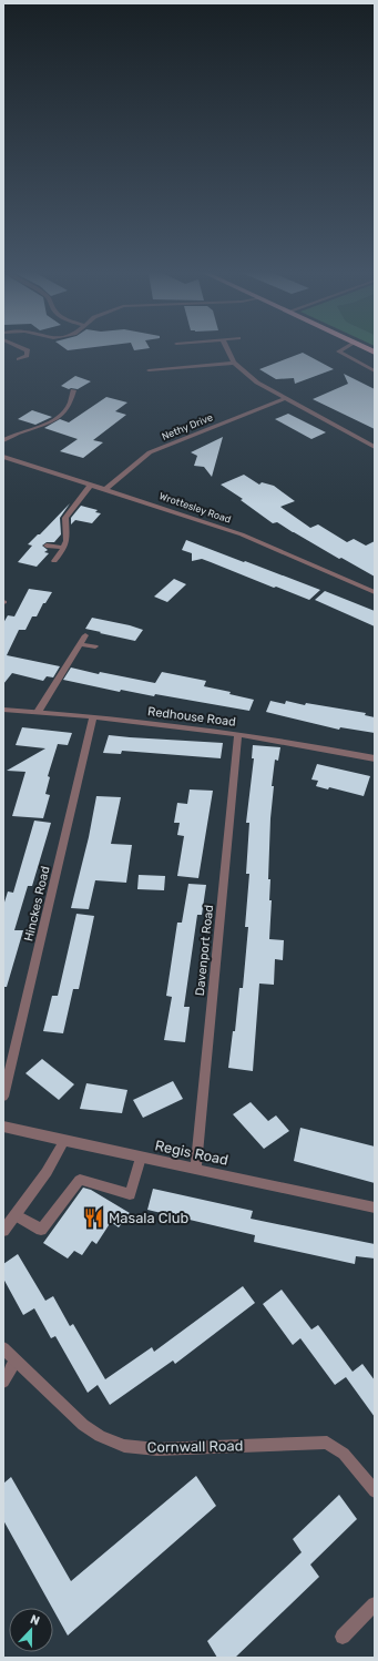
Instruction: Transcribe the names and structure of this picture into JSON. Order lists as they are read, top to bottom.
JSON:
{
  "streets": {
    "street": [
      "Nethy Drive",
      "Wrottesley Road",
      "Redhouse Road",
      "Hinckes Road",
      "Davenport Road",
      "Regis Road",
      "Cornwall Road"
    ]
  },
  "crossings": [
    ["Nethy Drive", "Wrottesley Road"],
    ["Redhouse Road", "Hinckes Road"],
    ["Redhouse Road", "Davenport Road"],
    ["Davenport Road", "Regis Road"]
  ],
  "places": {
    "restaurant": ["Masala Club"]
  },
  "north": "top"
}
